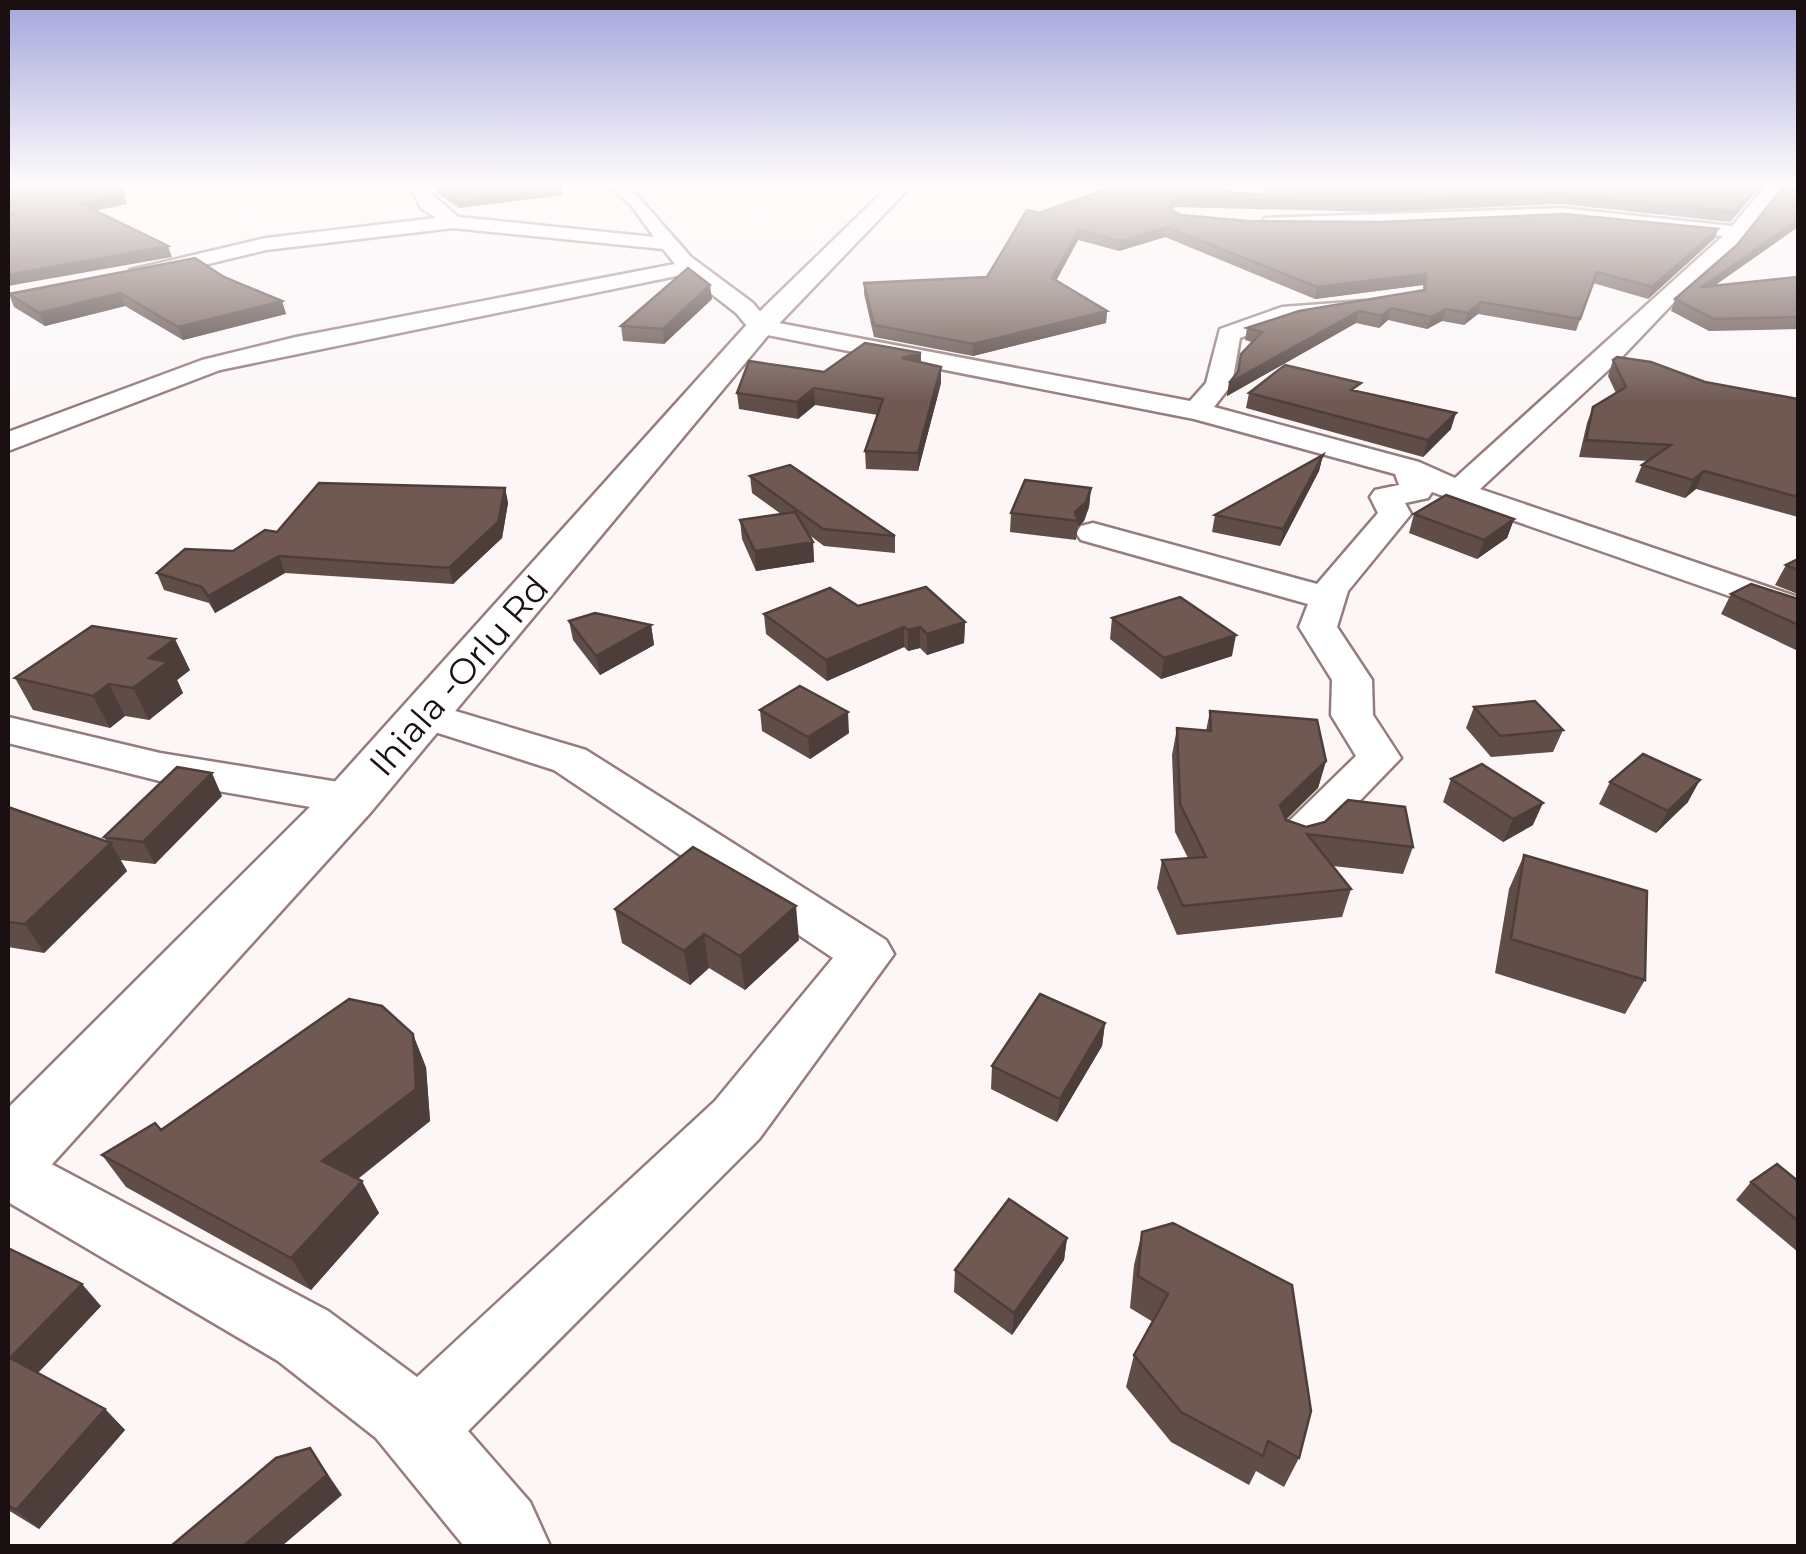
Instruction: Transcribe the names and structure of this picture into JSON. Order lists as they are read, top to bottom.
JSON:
{
  "streets": {
    "main road": ["Ihiala -Orlu Rd"]
  }
}
